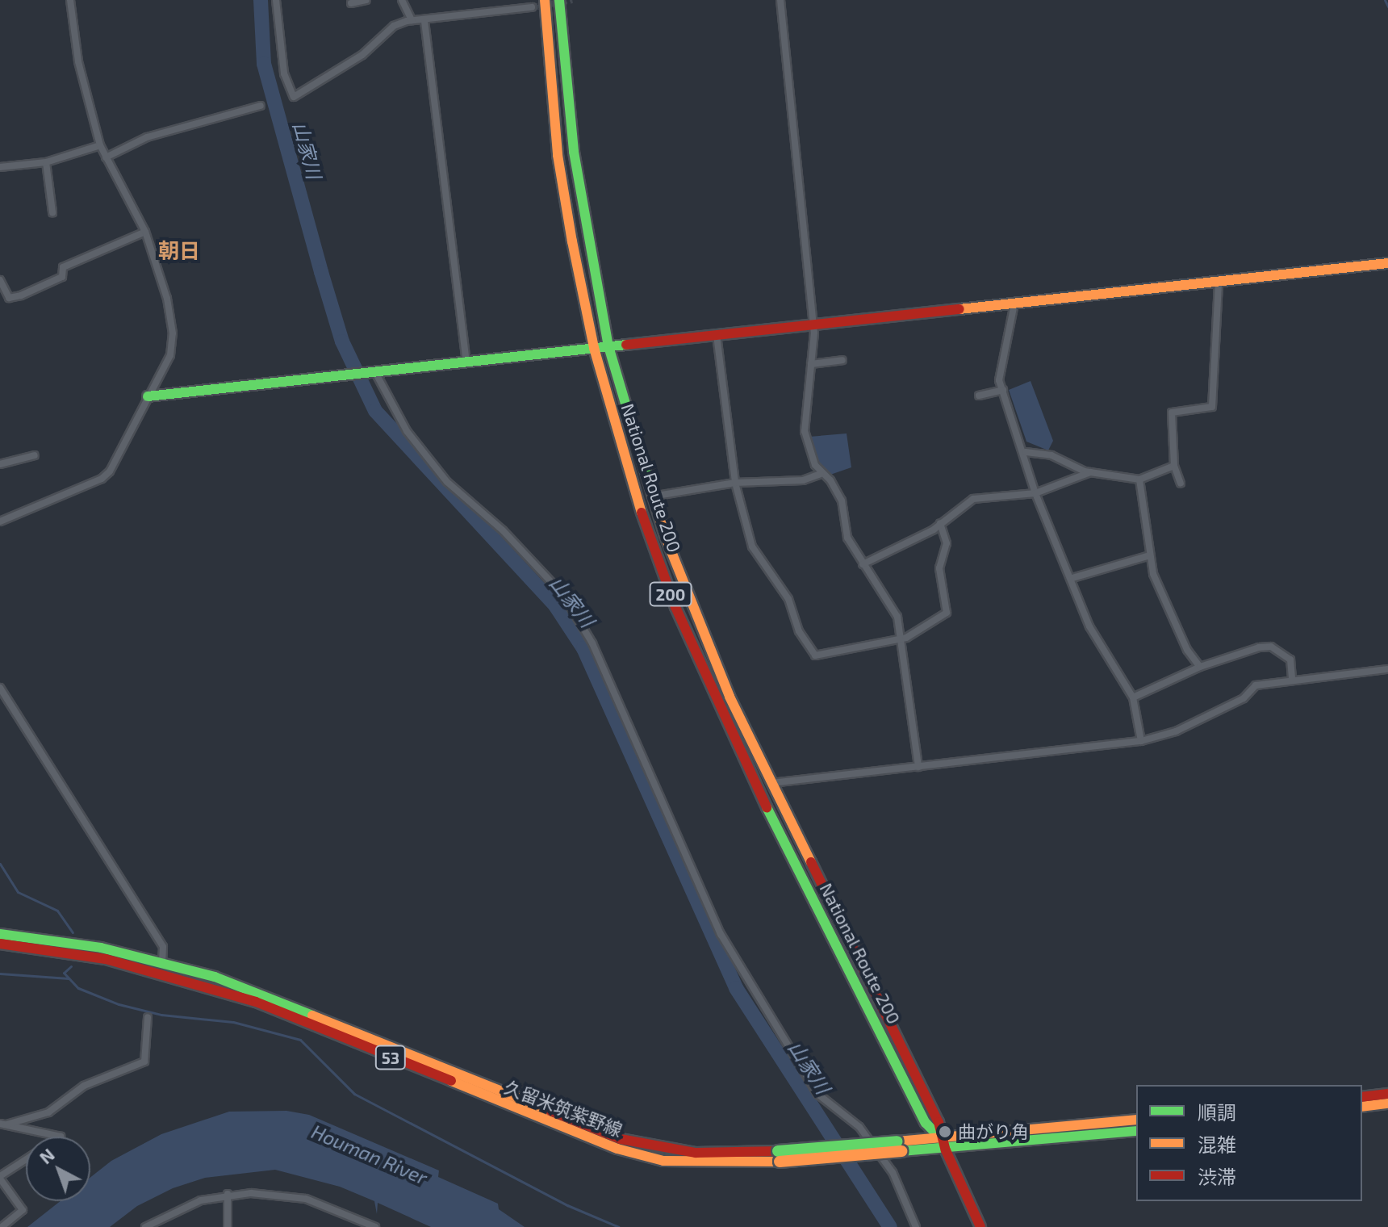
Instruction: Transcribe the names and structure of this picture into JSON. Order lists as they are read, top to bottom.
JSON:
{
  "streets": {
    "main road": [
      "National Route 200",
      "200",
      "53",
      "久留米筑紫野線"
    ]
  },
  "crossings": [
    ["National Route 200", "久留米筑紫野線"]
  ],
  "districts": ["朝日"],
  "water": ["山家川", "Houman River"],
  "places": ["曲がり角"],
  "legend": ["順調", "混雑", "渋滞"],
  "north": "top left"
}
